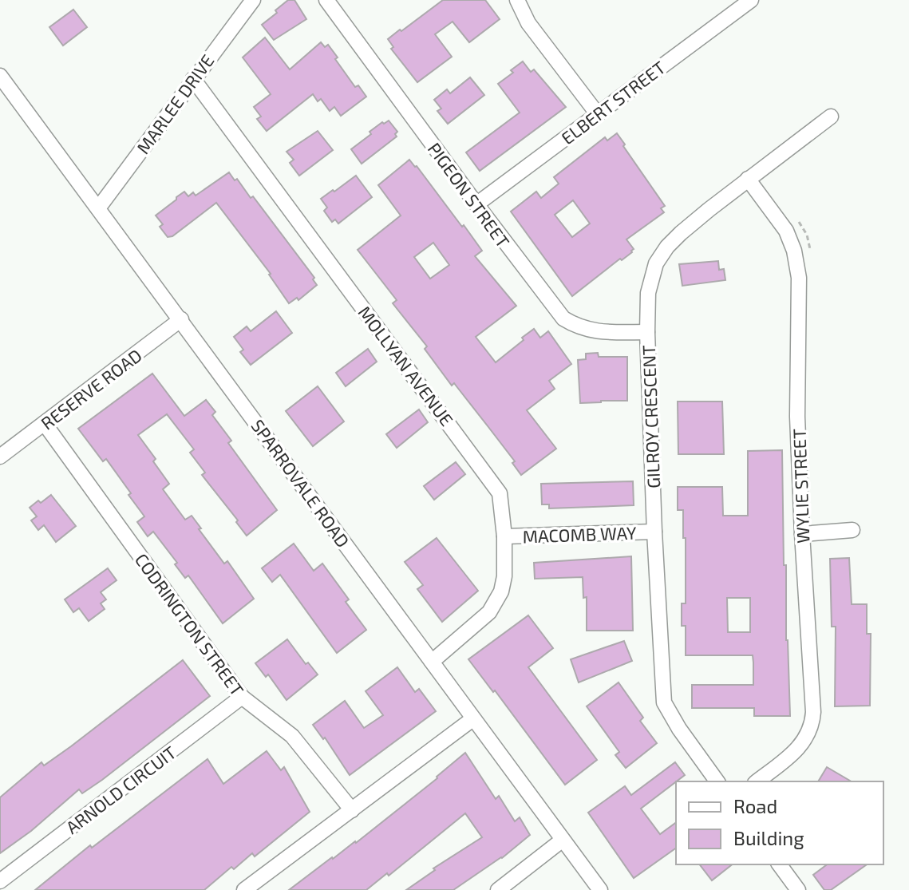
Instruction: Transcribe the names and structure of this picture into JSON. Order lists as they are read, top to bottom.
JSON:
{
  "streets": {
    "street": [
      "ELBERT STREET",
      "MARLEE DRIVE",
      "PIGEON STREET",
      "MOLLYAN AVENUE",
      "RESERVE ROAD",
      "GILROY CRESCENT",
      "SPARROVALE ROAD",
      "WYLIE STREET",
      "MACOMB WAY",
      "CODRINGTON STREET",
      "ARNOLD CIRCUIT"
    ]
  },
  "crossings": [
    ["ELBERT STREET", "PIGEON STREET"],
    ["MARLEE DRIVE", "MOLLYAN AVENUE"],
    ["MARLEE DRIVE", "SPARROVALE ROAD"],
    ["PIGEON STREET", "GILROY CRESCENT"],
    ["MOLLYAN AVENUE", "SPARROVALE ROAD"],
    ["MOLLYAN AVENUE", "MACOMB WAY"],
    ["RESERVE ROAD", "SPARROVALE ROAD"],
    ["RESERVE ROAD", "CODRINGTON STREET"],
    ["GILROY CRESCENT", "WYLIE STREET"],
    ["GILROY CRESCENT", "MACOMB WAY"],
    ["CODRINGTON STREET", "ARNOLD CIRCUIT"]
  ],
  "legend": ["Road", "Building"]
}
